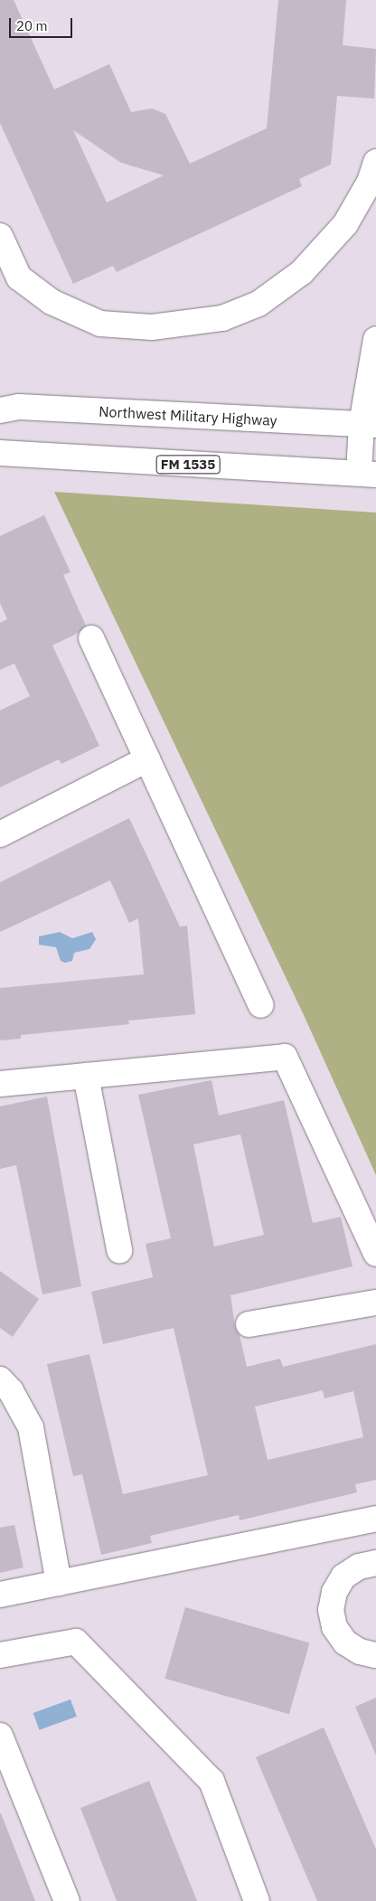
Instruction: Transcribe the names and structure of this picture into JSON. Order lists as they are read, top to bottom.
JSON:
{
  "streets": {
    "main road": ["Northwest Military Highway", "FM 1535"]
  },
  "scale_bar": "20 m"
}
